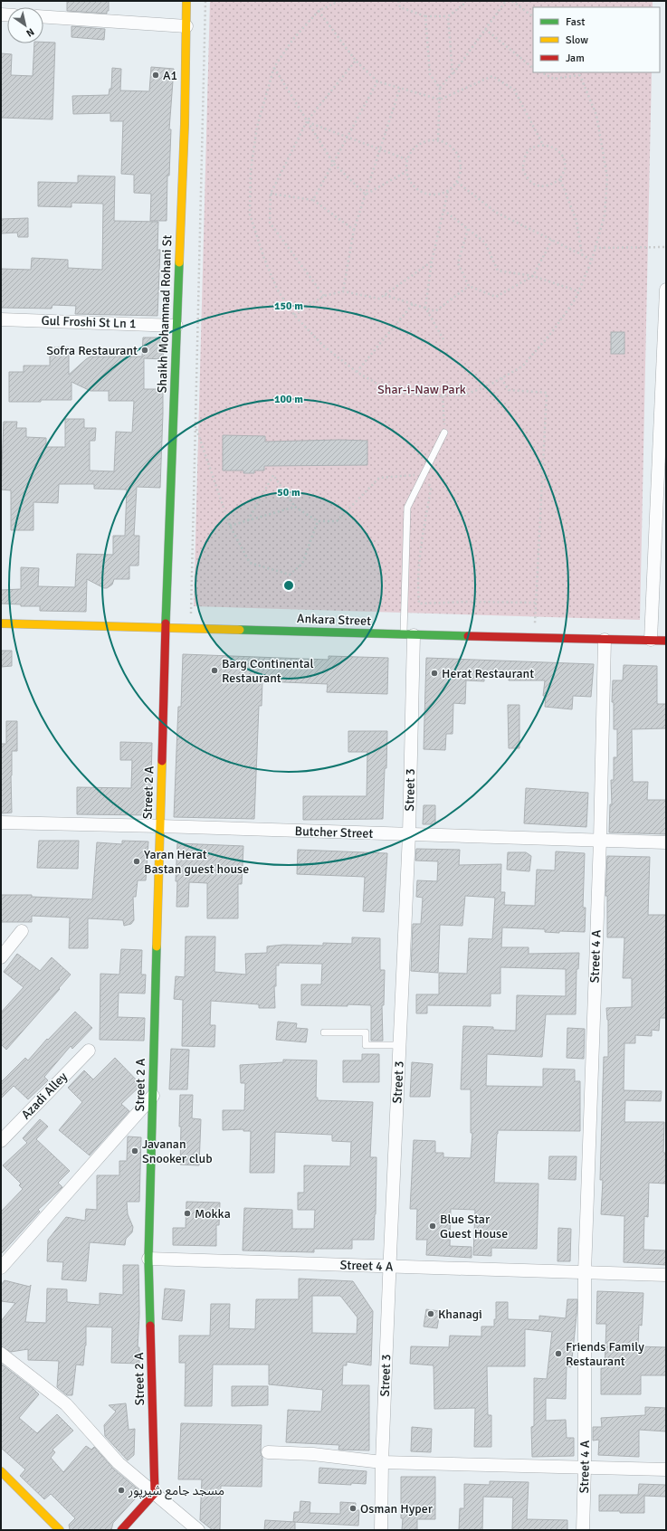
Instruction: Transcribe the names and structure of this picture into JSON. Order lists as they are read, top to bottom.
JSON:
{
  "streets": {
    "street": [
      "Shaikh Mohammad Rohani St",
      "Gul Froshi St Ln 1",
      "Ankara Street",
      "Street 3",
      "Street 2 A",
      "Butcher Street",
      "Street 4 A",
      "Azadi Alley"
    ]
  },
  "crossings": [
    ["Shaikh Mohammad Rohani St", "Gul Froshi St Ln 1"],
    ["Shaikh Mohammad Rohani St", "Ankara Street"],
    ["Shaikh Mohammad Rohani St", "Street 2 A"],
    ["Ankara Street", "Street 3"],
    ["Ankara Street", "Street 2 A"],
    ["Ankara Street", "Street 4 A"],
    ["Street 3", "Butcher Street"],
    ["Street 3", "Street 4 A"],
    ["Street 2 A", "Butcher Street"],
    ["Street 2 A", "Street 4 A"],
    ["Butcher Street", "Street 4 A"]
  ],
  "parks": ["Shar-i-Naw Park"],
  "places": [
    "A1",
    "Sofra Restaurant",
    "Barg Continental Restaurant",
    "Herat Restaurant",
    "Yaran Herat Bastan guest house",
    "Javanan Snooker club",
    "Mokka",
    "Blue Star Guest House",
    "Khanagi",
    "Friends Family Restaurant",
    "مسجد جامع شیرپور",
    "Osman Hyper"
  ],
  "legend": ["Fast", "Slow", "Jam"],
  "north": "bottom right",
  "rings": ["150 m", "100 m", "50 m"]
}
